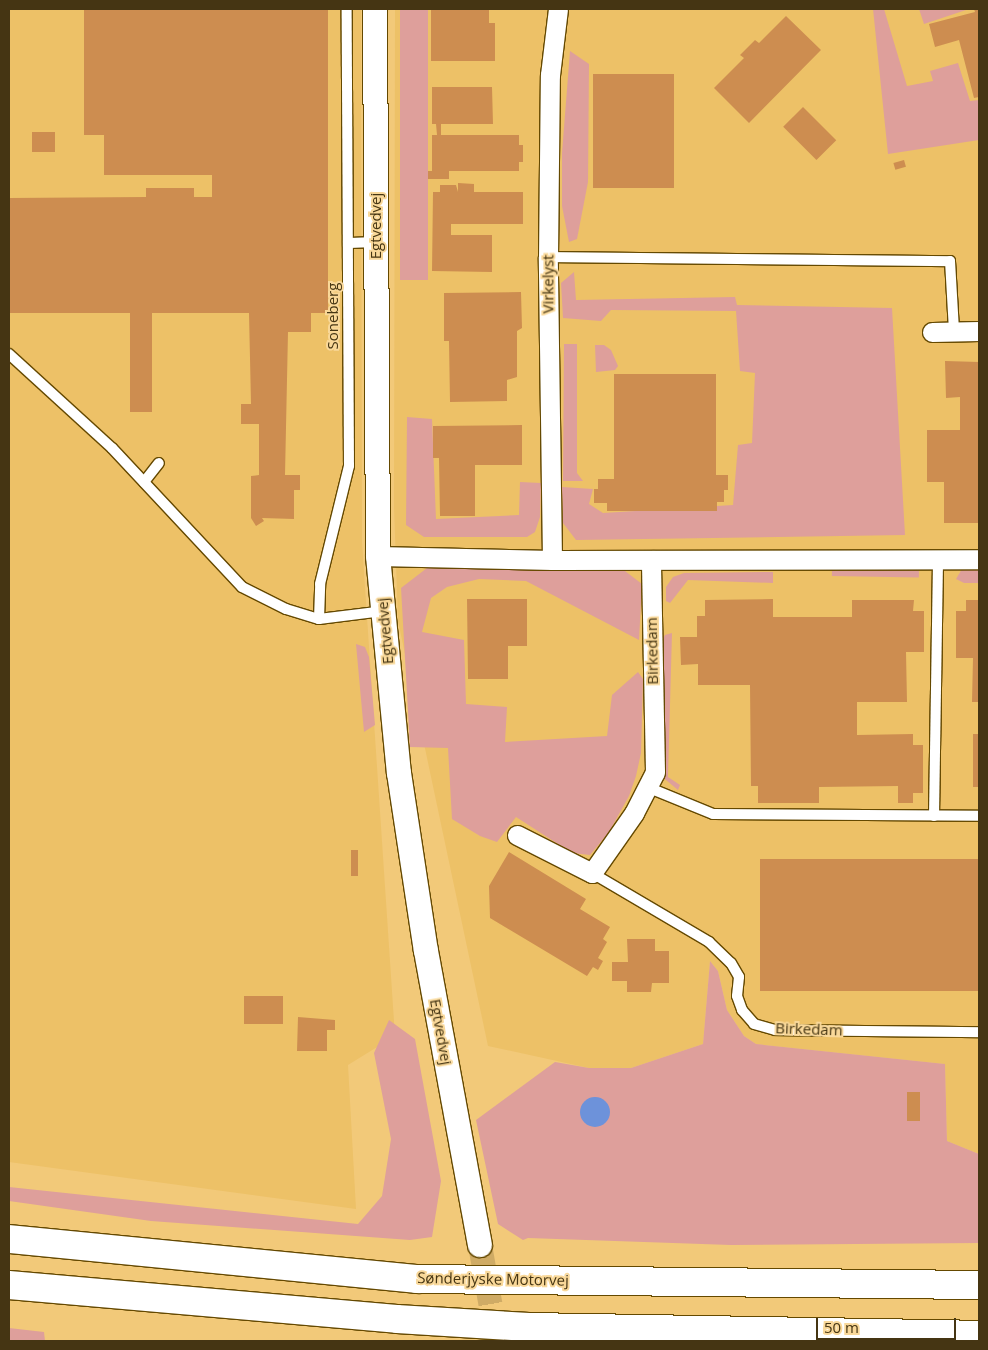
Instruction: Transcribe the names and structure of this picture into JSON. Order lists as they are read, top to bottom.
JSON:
{
  "streets": {
    "highway": ["Sønderjyske Motorvej"],
    "street": ["Egtvedvej", "Virkelyst", "Birkedam"],
    "lane": ["Soneberg"]
  },
  "scale_bar": "50 m"
}
